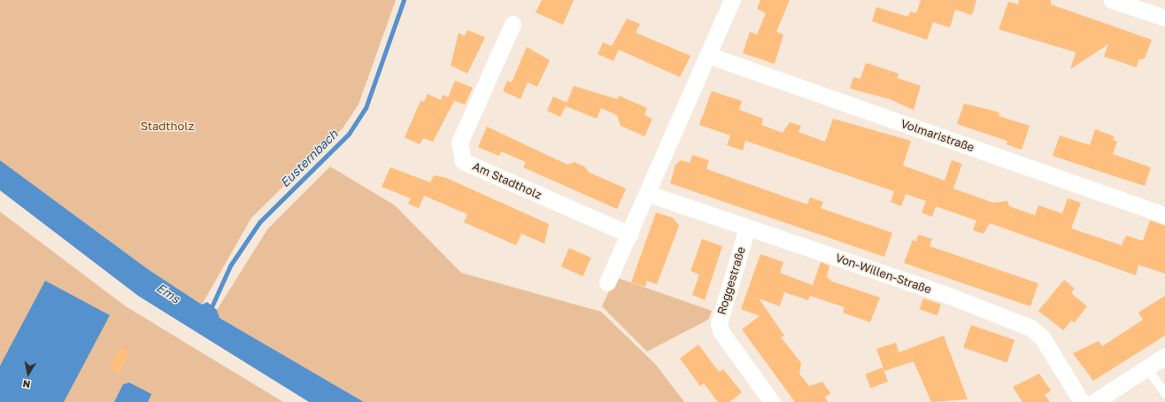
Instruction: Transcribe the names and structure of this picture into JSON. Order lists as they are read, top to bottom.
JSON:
{
  "streets": {
    "street": [
      "Volmaristraße",
      "Am Stadtholz",
      "Von-Willen-Straße",
      "Roggestraße"
    ]
  },
  "crossings": [
    ["Von-Willen-Straße", "Roggestraße"]
  ],
  "water": ["Eusternbach", "Ems"],
  "parks": ["Stadtholz"],
  "north": "bottom"
}
